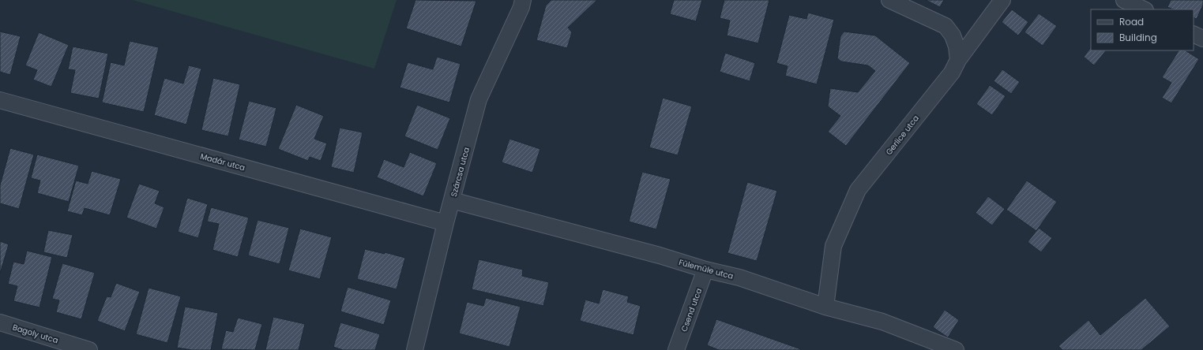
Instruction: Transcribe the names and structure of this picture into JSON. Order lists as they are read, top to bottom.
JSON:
{
  "streets": {
    "street": [
      "Gerlice utca",
      "Madár utca",
      "Szárcsa utca",
      "Fülemüle utca",
      "Csend utca",
      "Bagoly utca"
    ]
  },
  "crossings": [
    ["Gerlice utca", "Fülemüle utca"],
    ["Madár utca", "Szárcsa utca"],
    ["Szárcsa utca", "Fülemüle utca"],
    ["Fülemüle utca", "Csend utca"]
  ],
  "legend": ["Road", "Building"]
}
